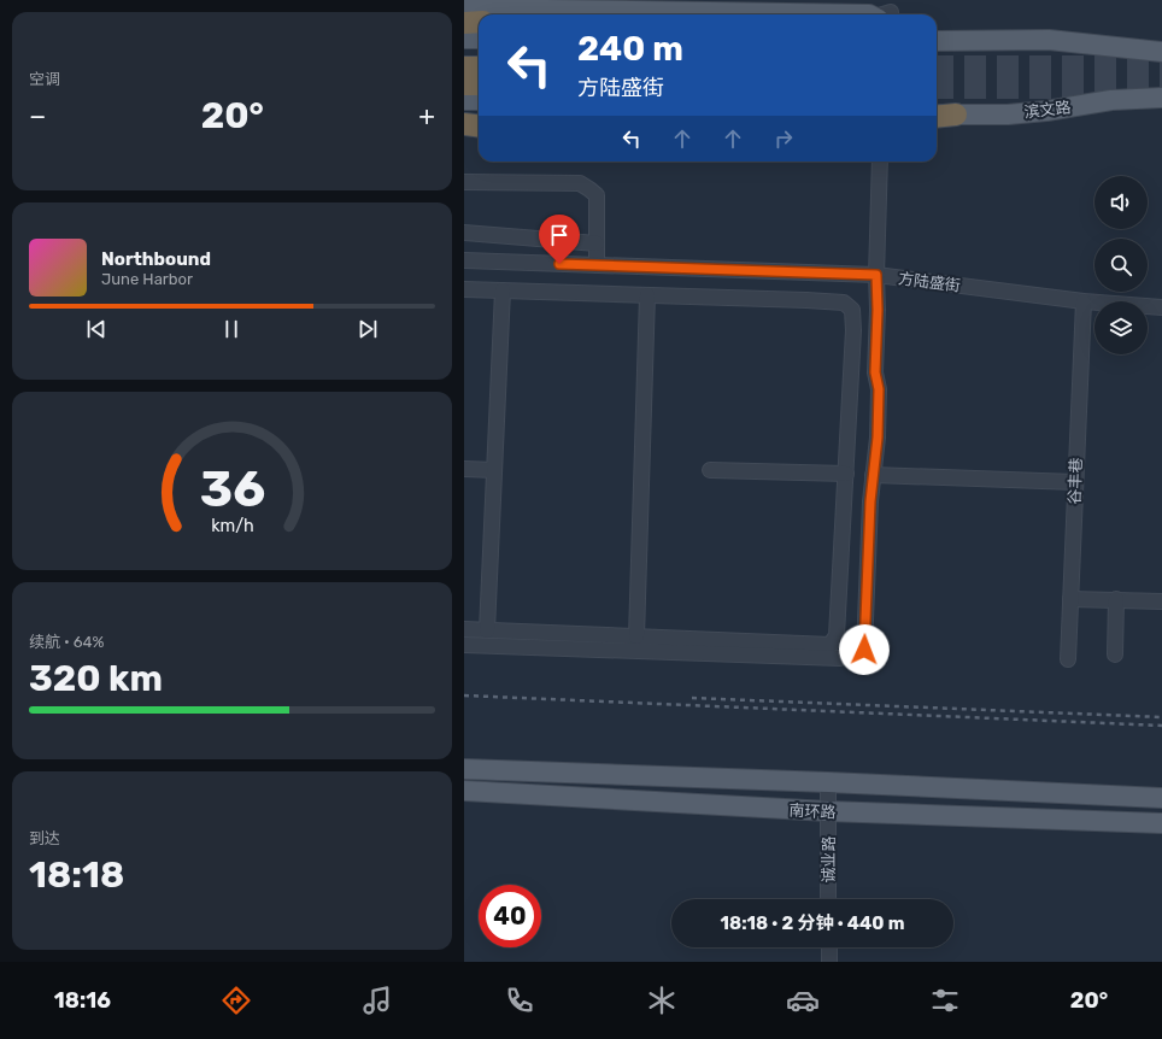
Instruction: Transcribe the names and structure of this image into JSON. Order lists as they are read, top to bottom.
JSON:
{
  "streets": {
    "main road": ["滨文路", "南环路"],
    "street": ["方陆盛街", "谷丰巷", "诚业路"]
  },
  "crossings": [
    ["方陆盛街", "谷丰巷"],
    ["南环路", "诚业路"]
  ],
  "page": {
    "tile": [
      "空调",
      ["续航 · 64%", "320 km"],
      ["到达", "18:18"]
    ],
    "turn": ["240 m", "方陆盛街"],
    "heat": ["−", "20°", "+"],
    "song": ["Northbound", "June Harbor"],
    "limit": "40",
    "trip": "18:18 · 2 分钟 · 440 m",
    "tabs": ["18:16", "20°"],
    "gauge": ["36", "km/h"]
  }
}
